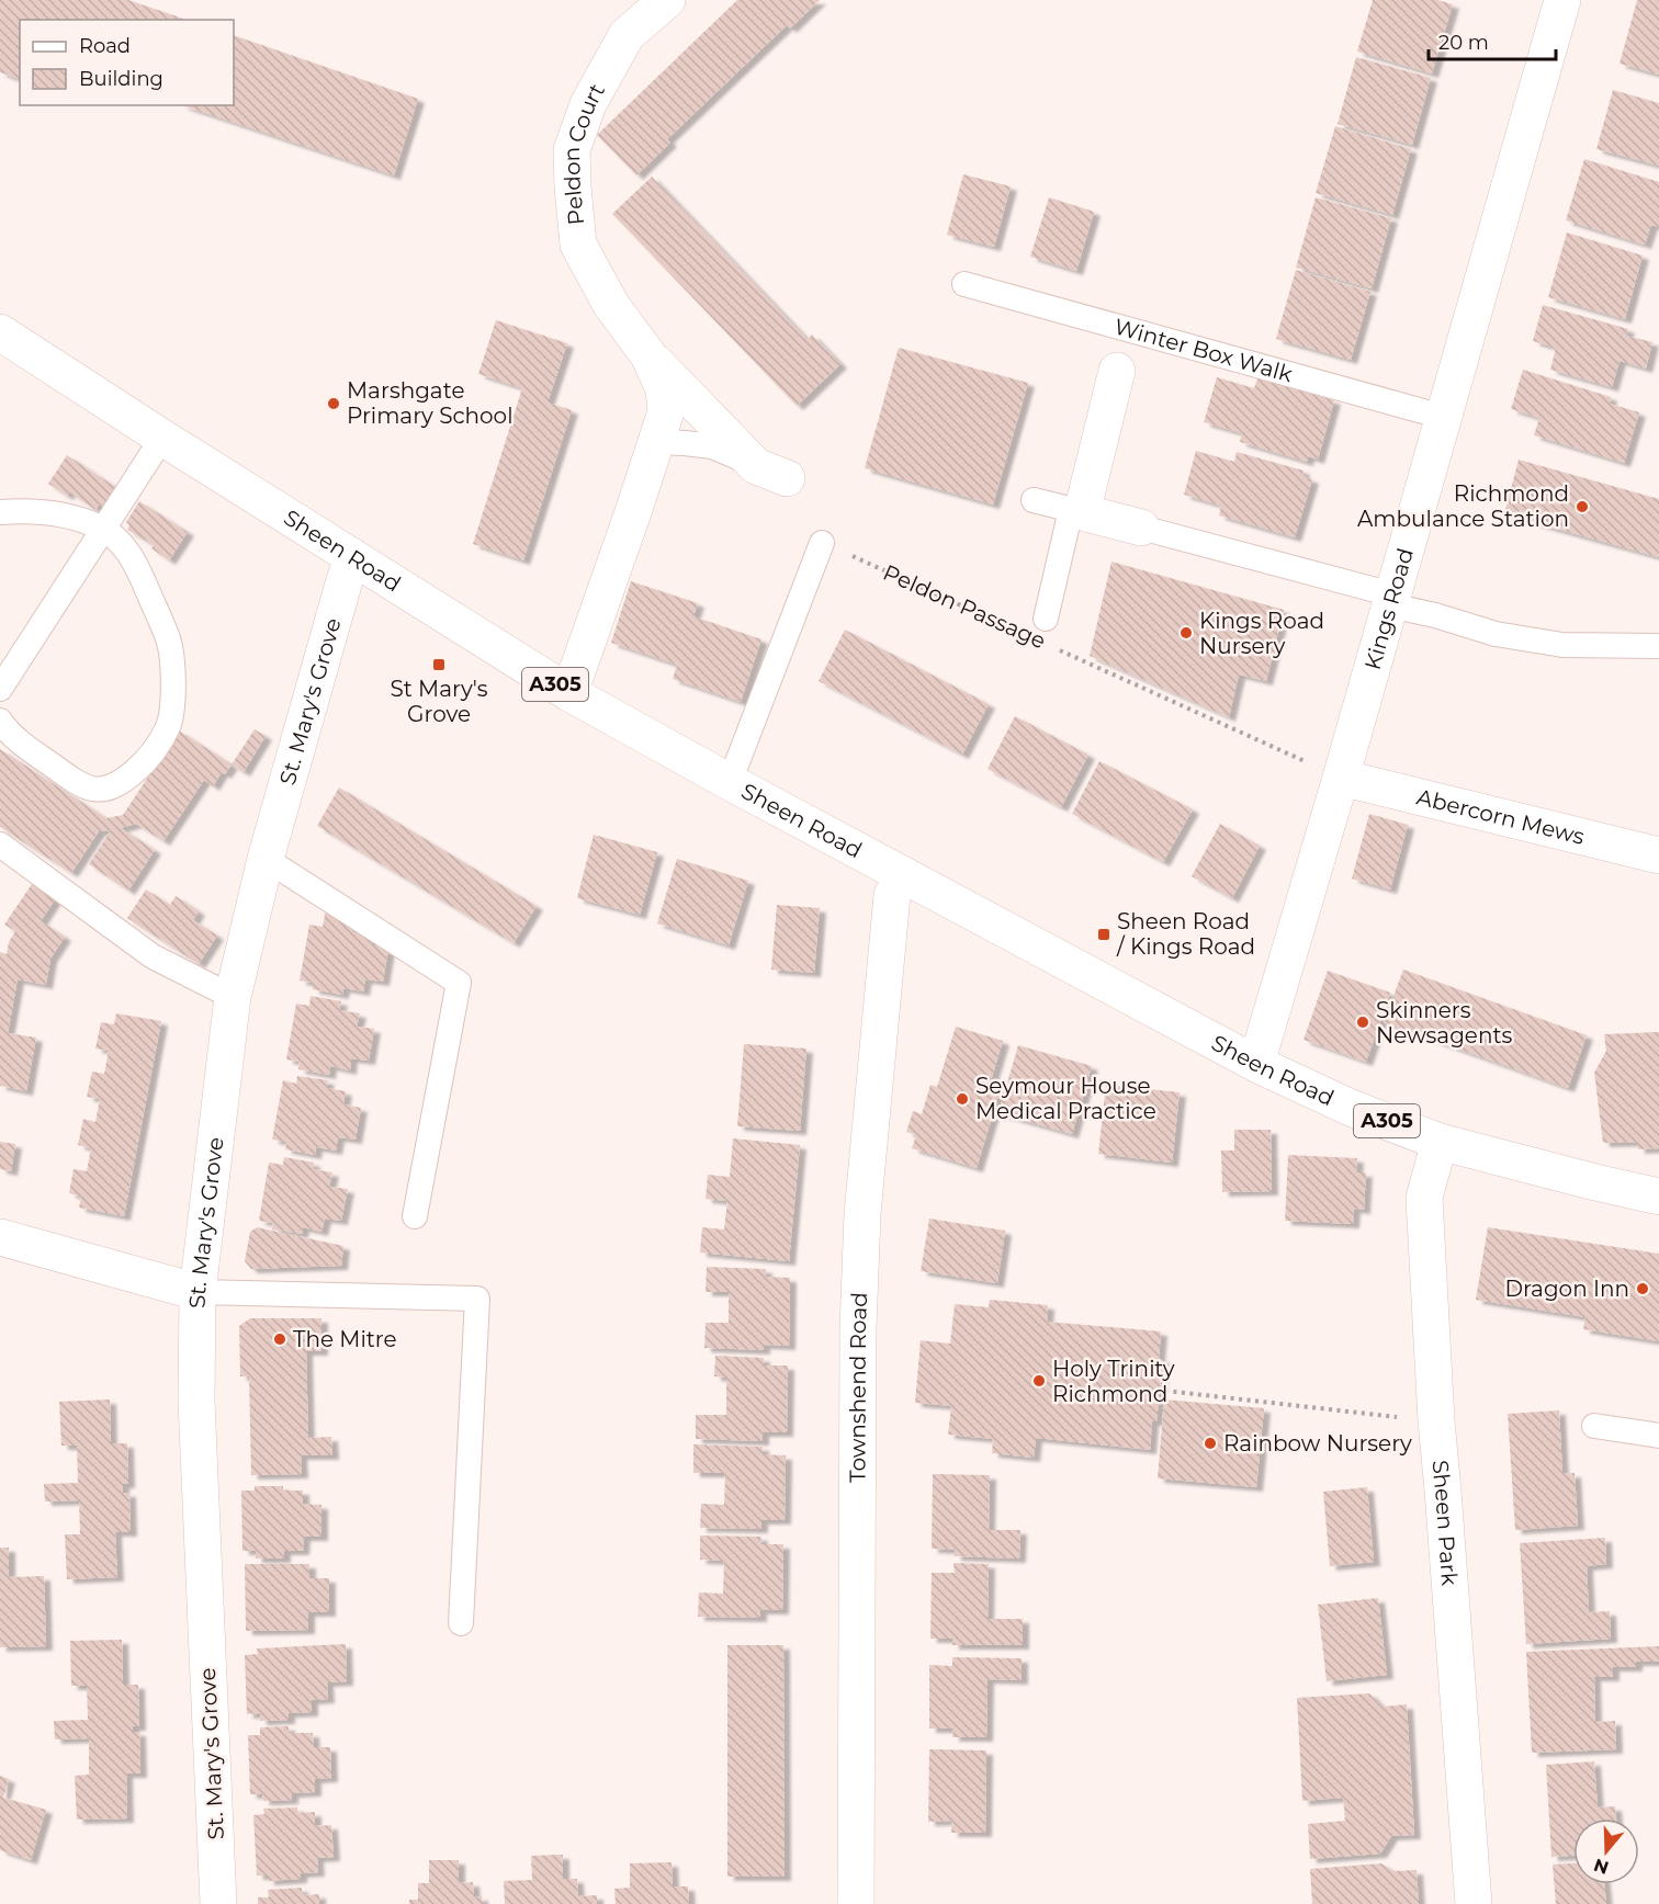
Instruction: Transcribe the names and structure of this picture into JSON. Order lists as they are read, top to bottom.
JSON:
{
  "streets": {
    "street": [
      "Peldon Court",
      "Sheen Road",
      "Kings Road",
      "A305",
      "St. Mary's Grove",
      "Abercorn Mews",
      "Townshend Road",
      "Sheen Park"
    ],
    "lane": ["Winter Box Walk"],
    "path": ["Peldon Passage"]
  },
  "crossings": [
    ["Peldon Court", "Sheen Road"],
    ["Winter Box Walk", "Kings Road"],
    ["Sheen Road", "Kings Road"],
    ["Sheen Road", "St. Mary's Grove"],
    ["Sheen Road", "Townshend Road"],
    ["Sheen Road", "Sheen Park"],
    ["Peldon Passage", "Kings Road"],
    ["Peldon Passage", "Abercorn Mews"],
    ["Kings Road", "Abercorn Mews"]
  ],
  "places": {
    "other": [
      "Marshgate Primary School",
      "Richmond Ambulance Station",
      "Kings Road Nursery",
      "Skinners Newsagents",
      "Seymour House Medical Practice",
      "Dragon Inn",
      "The Mitre",
      "Holy Trinity Richmond",
      "Rainbow Nursery"
    ],
    "transit": ["St Mary's Grove", "Sheen Road / Kings Road"]
  },
  "legend": ["Road", "Building"],
  "scale_bar": "20 m",
  "north": "bottom"
}
